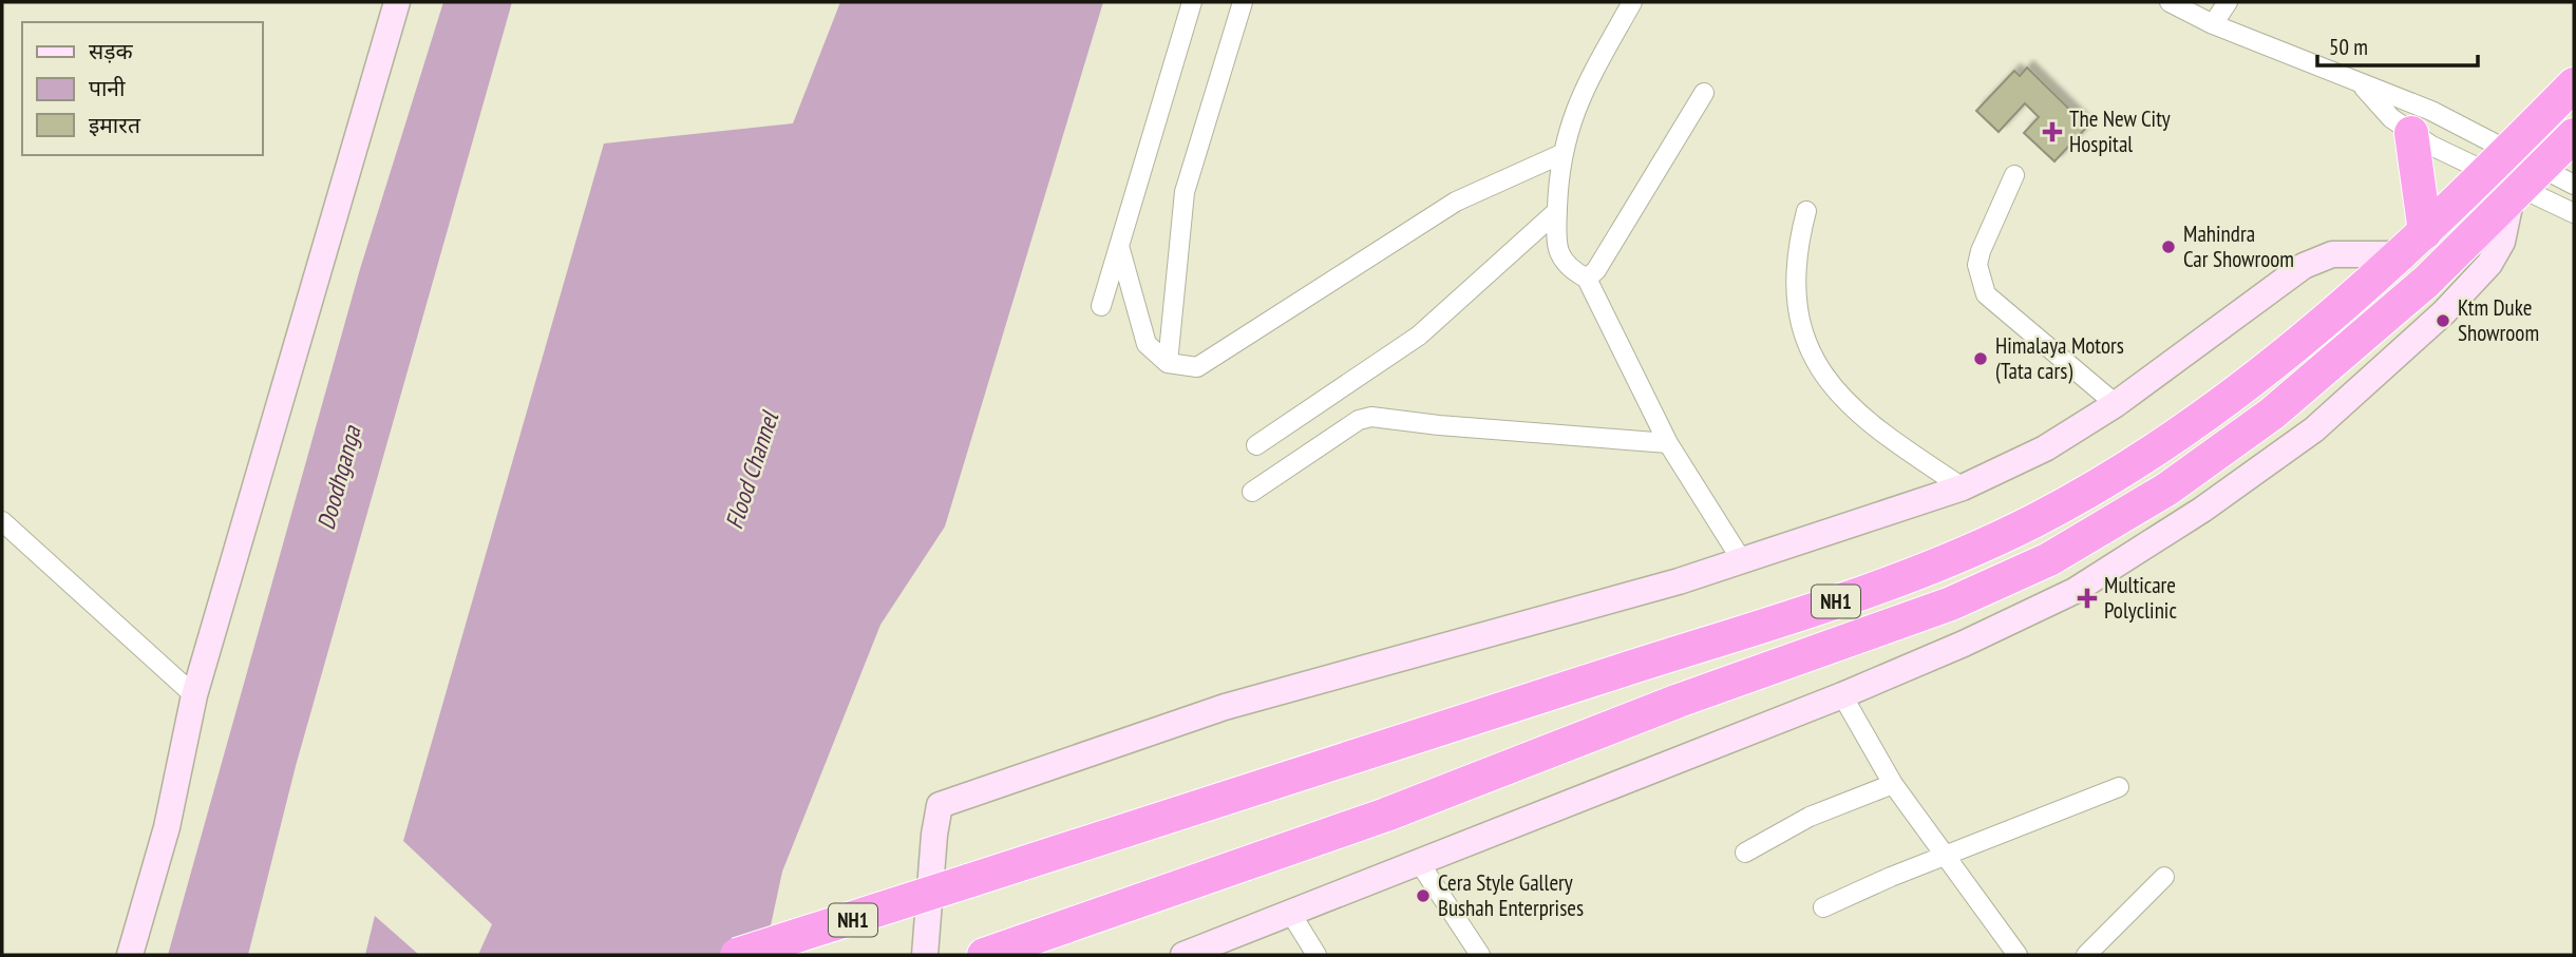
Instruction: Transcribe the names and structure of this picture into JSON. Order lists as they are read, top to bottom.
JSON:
{
  "streets": {
    "highway": ["NH1"]
  },
  "water": ["Flood Channel", "Doodhganga"],
  "places": {
    "health": ["The New City Hospital", "Multicare Polyclinic"],
    "other": [
      "Mahindra Car Showroom",
      "Ktm Duke Showroom",
      "Himalaya Motors (Tata cars)",
      "Cera Style Gallery Bushah Enterprises"
    ]
  },
  "legend": ["सड़क", "पानी", "इमारत"],
  "scale_bar": "50 m"
}
